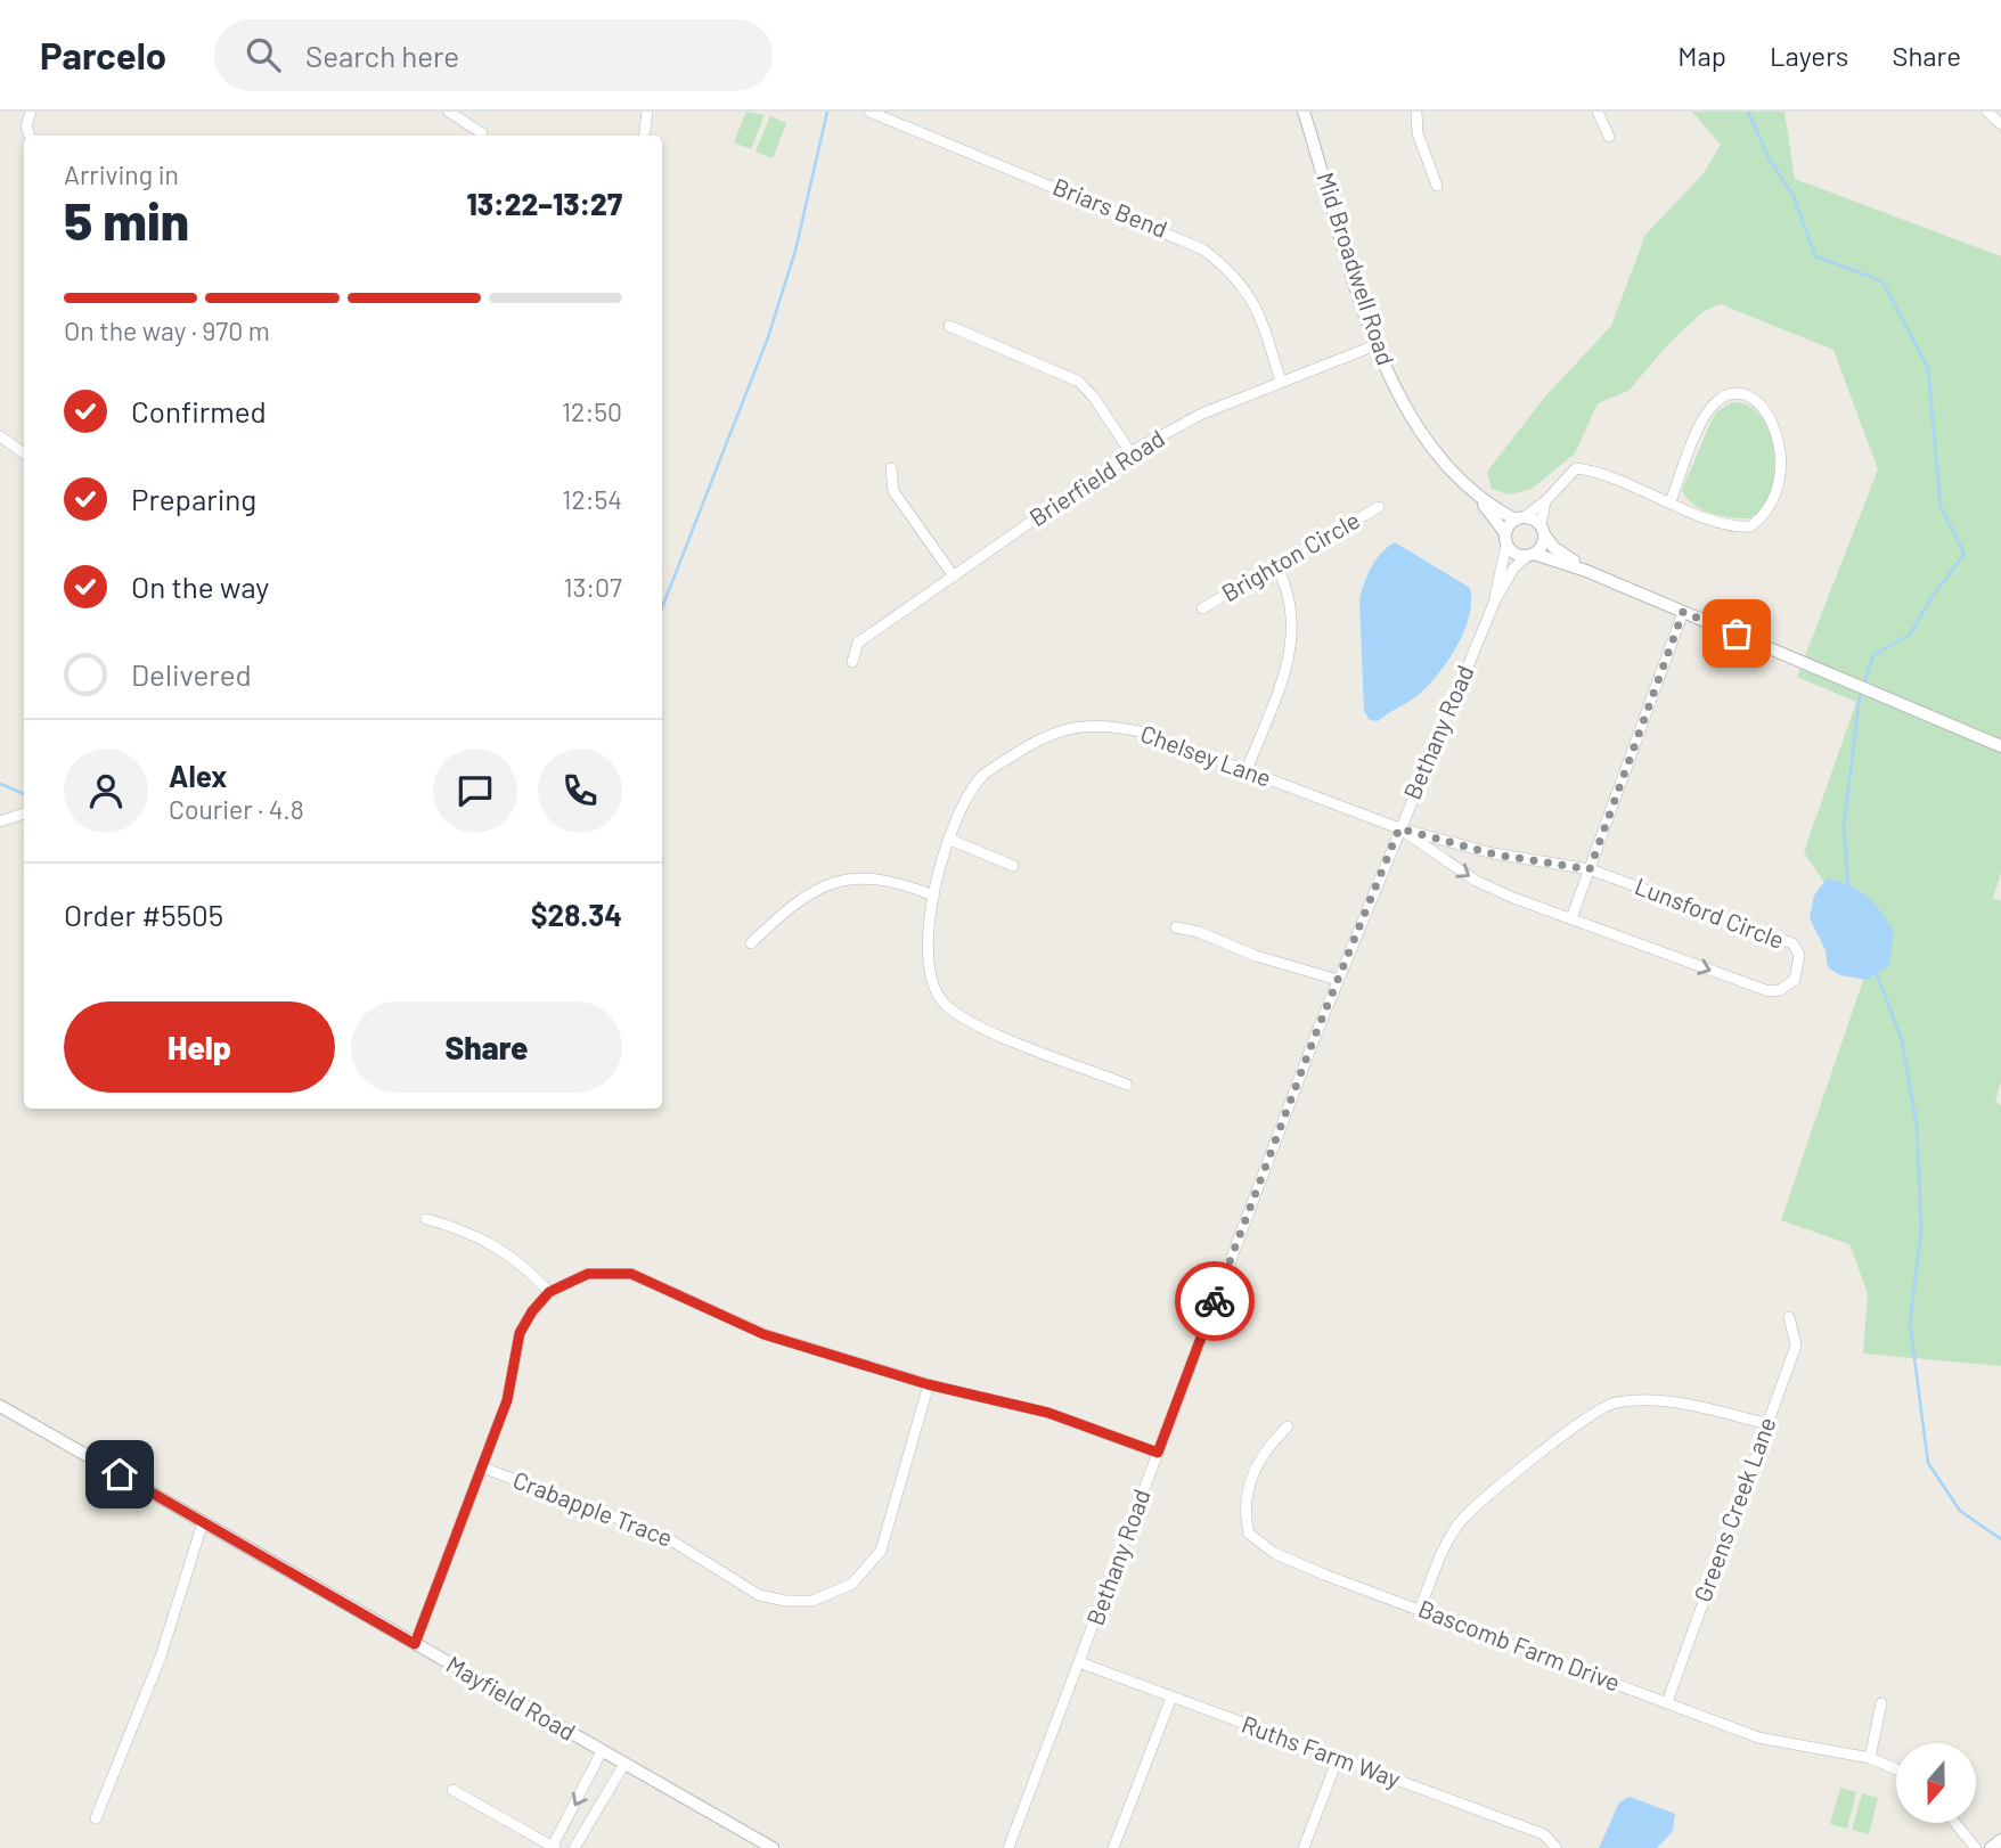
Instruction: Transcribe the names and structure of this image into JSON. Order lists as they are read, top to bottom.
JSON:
{
  "streets": {
    "street": [
      "Briars Bend",
      "Mid Broadwell Road",
      "Brierfield Road",
      "Brighton Circle",
      "Bethany Road",
      "Chelsey Lane",
      "Lunsford Circle",
      "Crabapple Trace",
      "Greens Creek Lane",
      "Bascomb Farm Drive",
      "Mayfield Road",
      "Ruths Farm Way"
    ]
  },
  "crossings": [
    ["Briars Bend", "Brierfield Road"],
    ["Mid Broadwell Road", "Brierfield Road"],
    ["Mid Broadwell Road", "Bethany Road"],
    ["Bethany Road", "Chelsey Lane"],
    ["Bethany Road", "Lunsford Circle"],
    ["Bethany Road", "Ruths Farm Way"],
    ["Chelsey Lane", "Lunsford Circle"],
    ["Greens Creek Lane", "Bascomb Farm Drive"]
  ],
  "north": "bottom",
  "page": {
    "header": "Parcelo",
    "search": "Search here",
    "nav": ["Map", "Layers", "Share"],
    "heading": ["5 min", "Arriving in", "13:22–13:27"],
    "panel": [
      "Alex",
      "Courier · 4.8",
      "Order #5505",
      "$28.34"
    ],
    "bar": "On the way · 970 m",
    "list": [
      ["Confirmed", "12:50"],
      ["Preparing", "12:54"],
      ["On the way", "13:07"],
      "Delivered"
    ],
    "buttons": ["Help", "Share"]
  }
}
